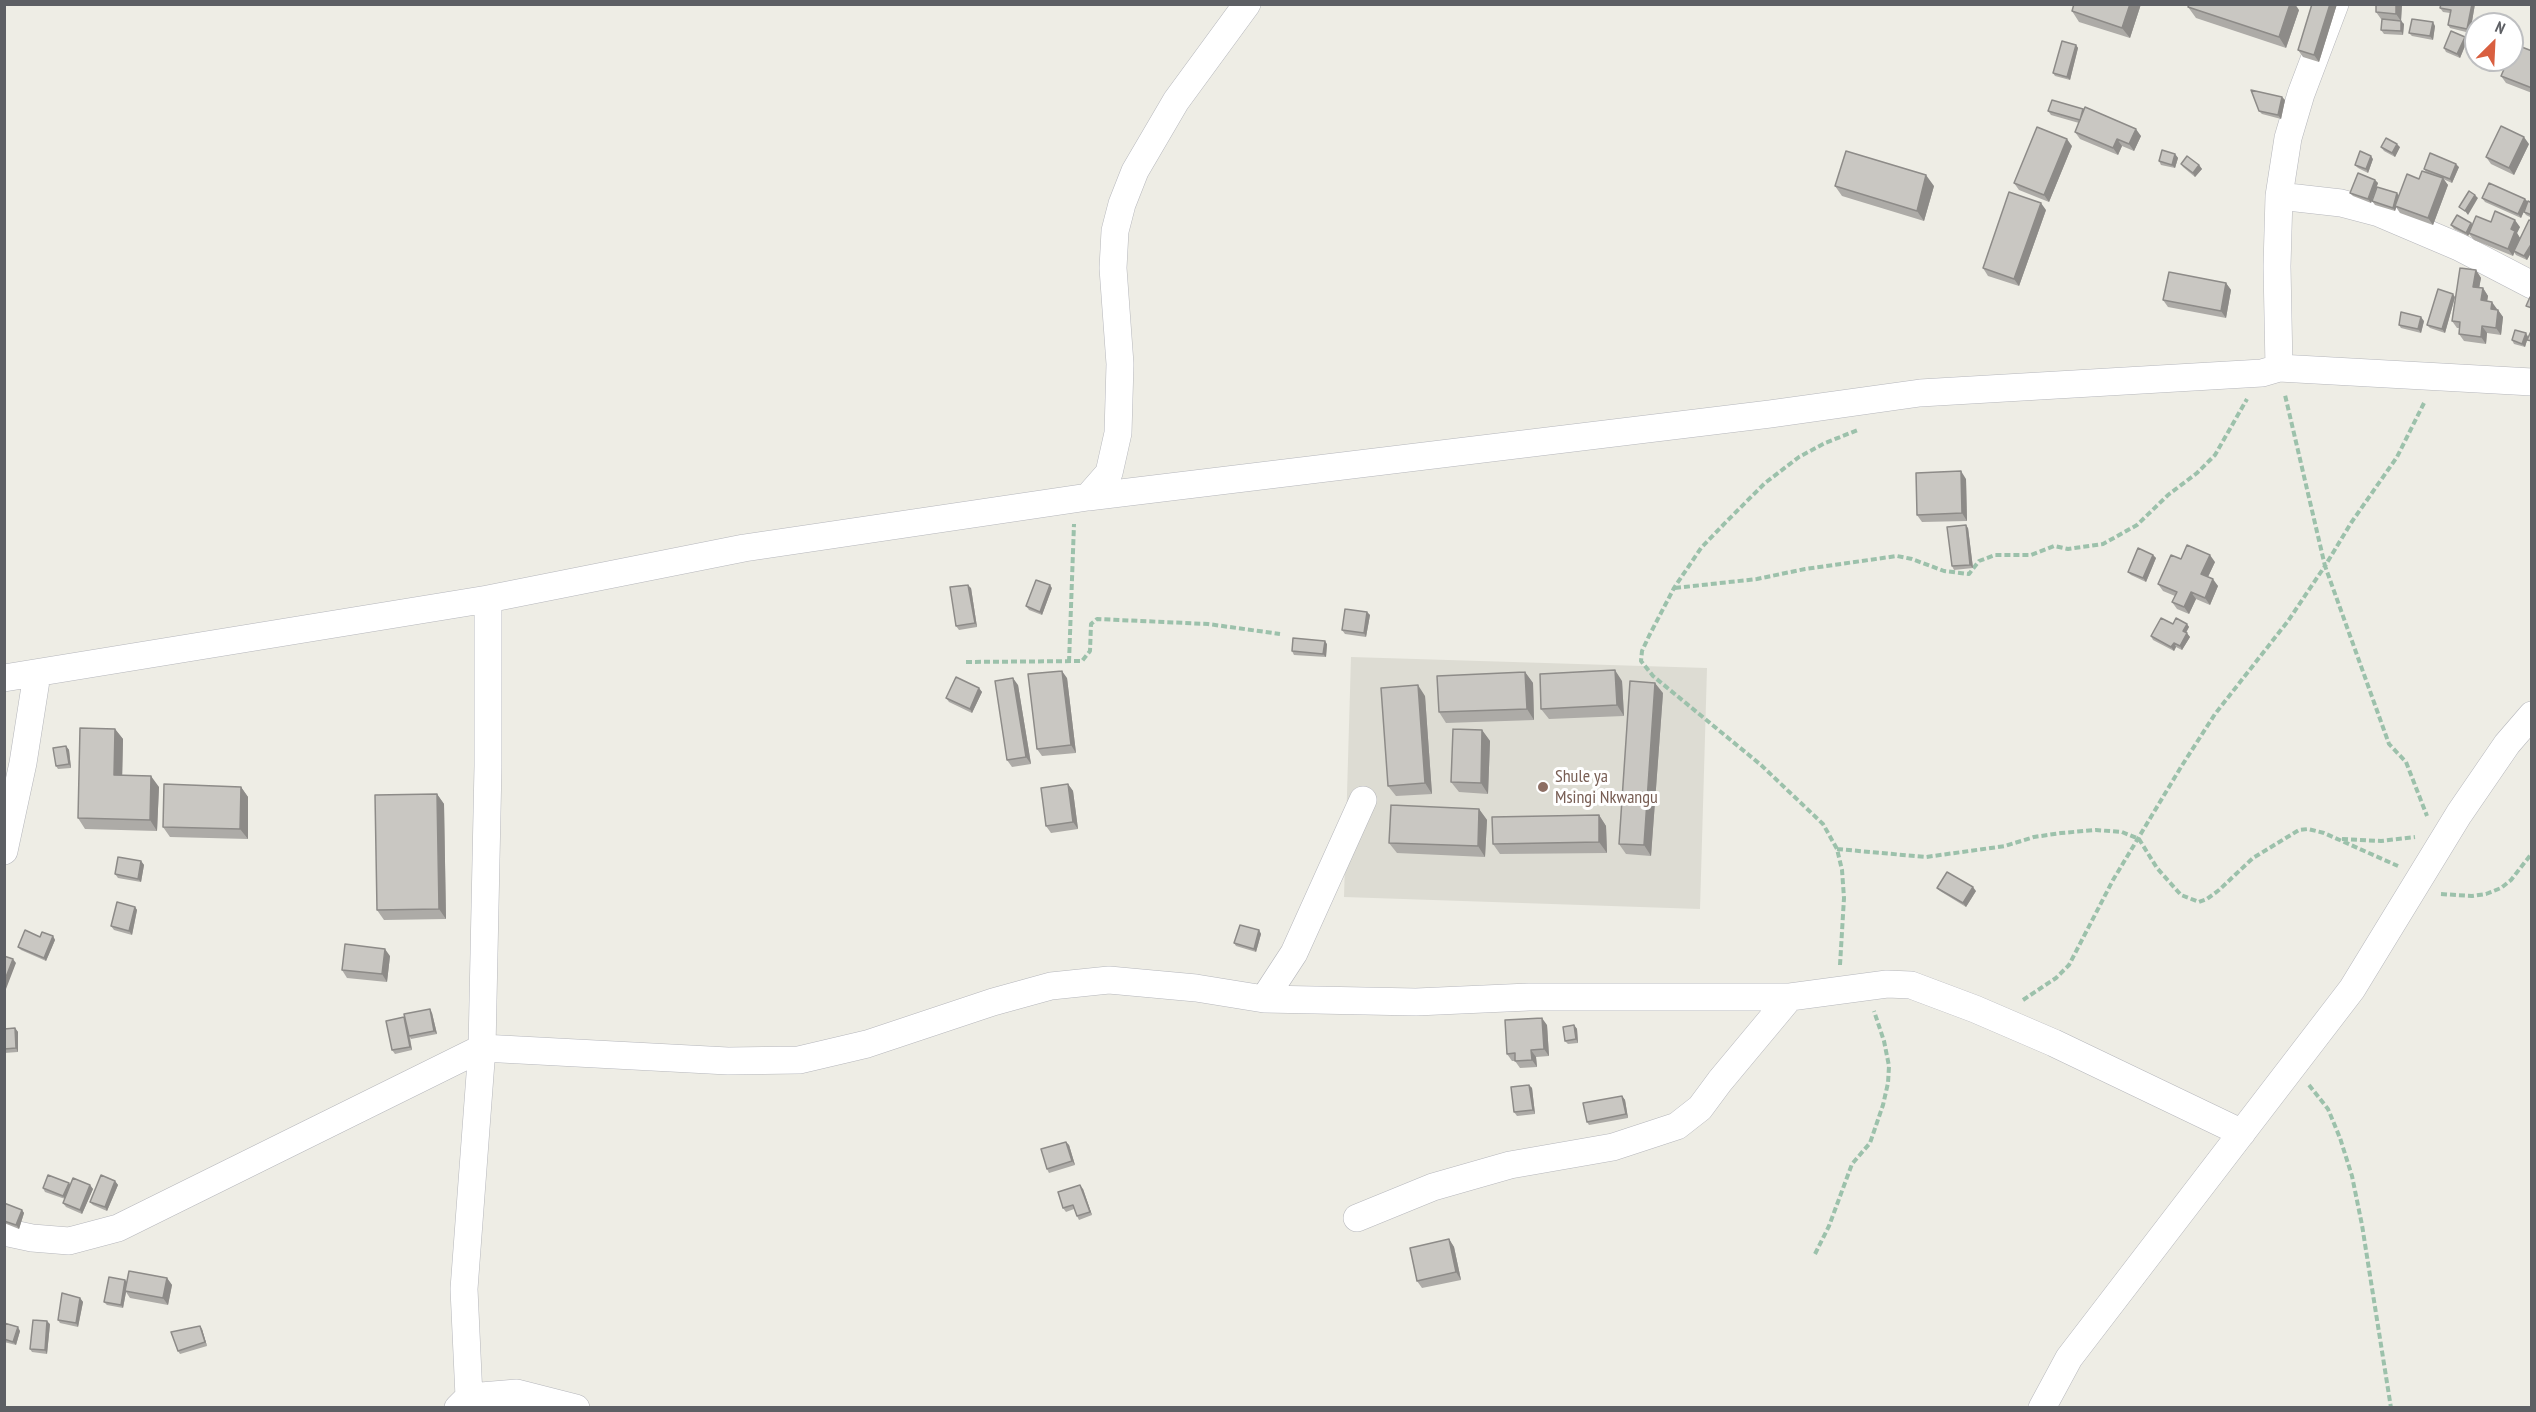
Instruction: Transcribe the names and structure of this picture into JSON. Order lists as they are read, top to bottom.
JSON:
{
  "places": ["Shule ya Msingi Nkwangu"],
  "north": "top right"
}
